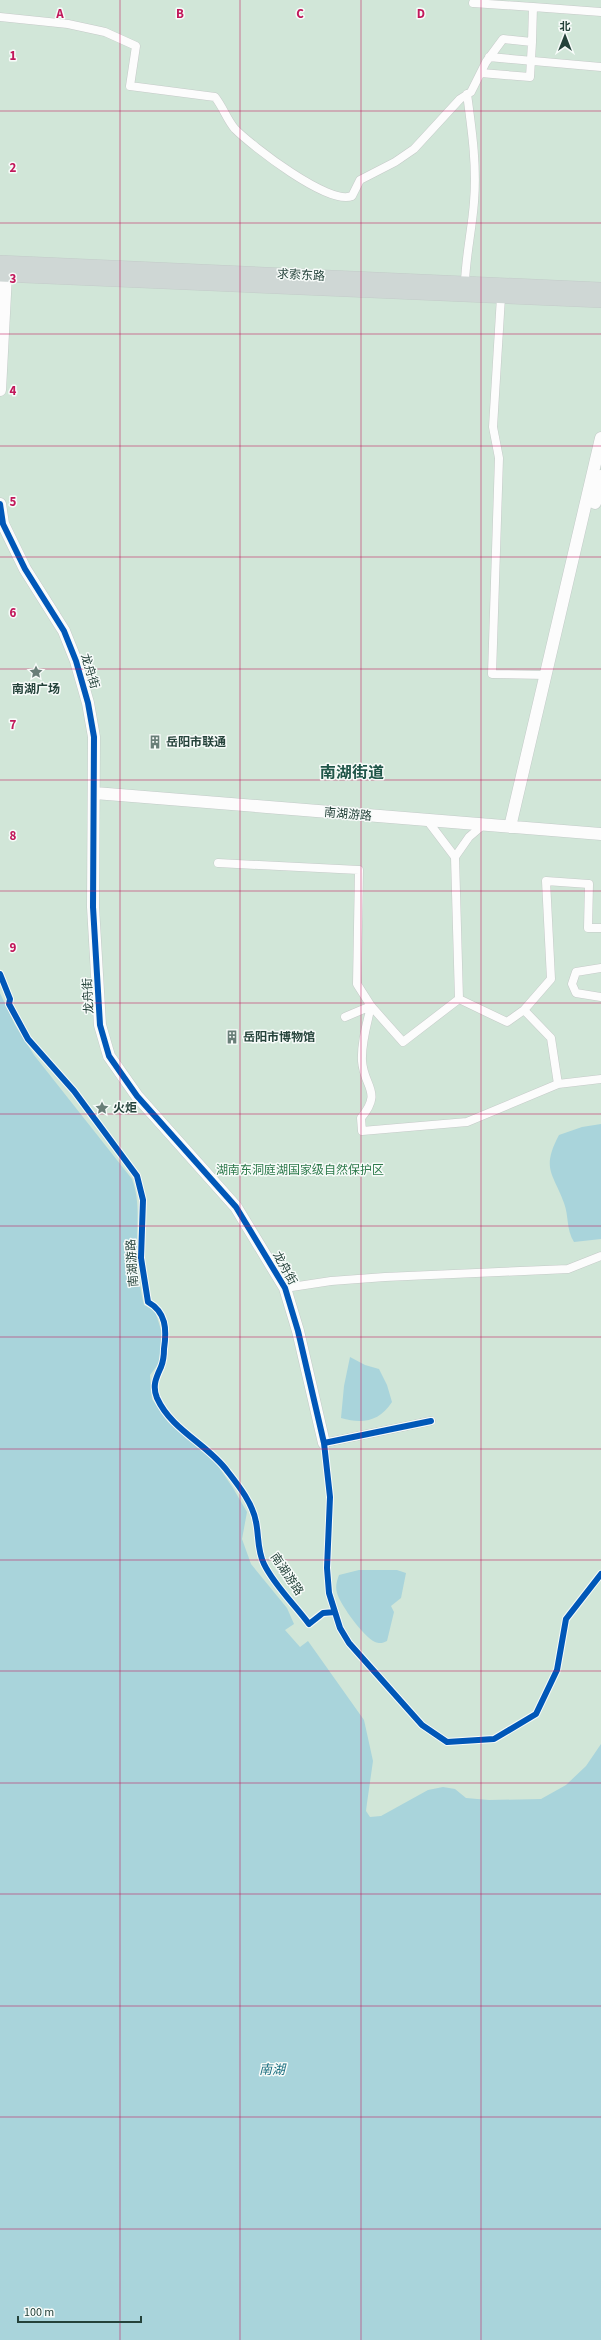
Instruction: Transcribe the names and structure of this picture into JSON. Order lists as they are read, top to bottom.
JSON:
{
  "streets": {
    "main road": ["求索东路"],
    "street": ["龙舟街", "南湖游路"]
  },
  "crossings": [
    ["龙舟街", "南湖游路"]
  ],
  "districts": ["南湖街道"],
  "water": ["南湖"],
  "parks": ["湖南东洞庭湖国家级自然保护区"],
  "places": {
    "place": ["南湖广场", "火炬"],
    "building": ["岳阳市联通", "岳阳市博物馆"]
  },
  "scale_bar": "100 m",
  "north": "top",
  "grid": {
    "columns": [
      "A",
      "B",
      "C",
      "D"
    ],
    "rows": [
      "1",
      "2",
      "3",
      "4",
      "5",
      "6",
      "7",
      "8",
      "9"
    ]
  }
}
